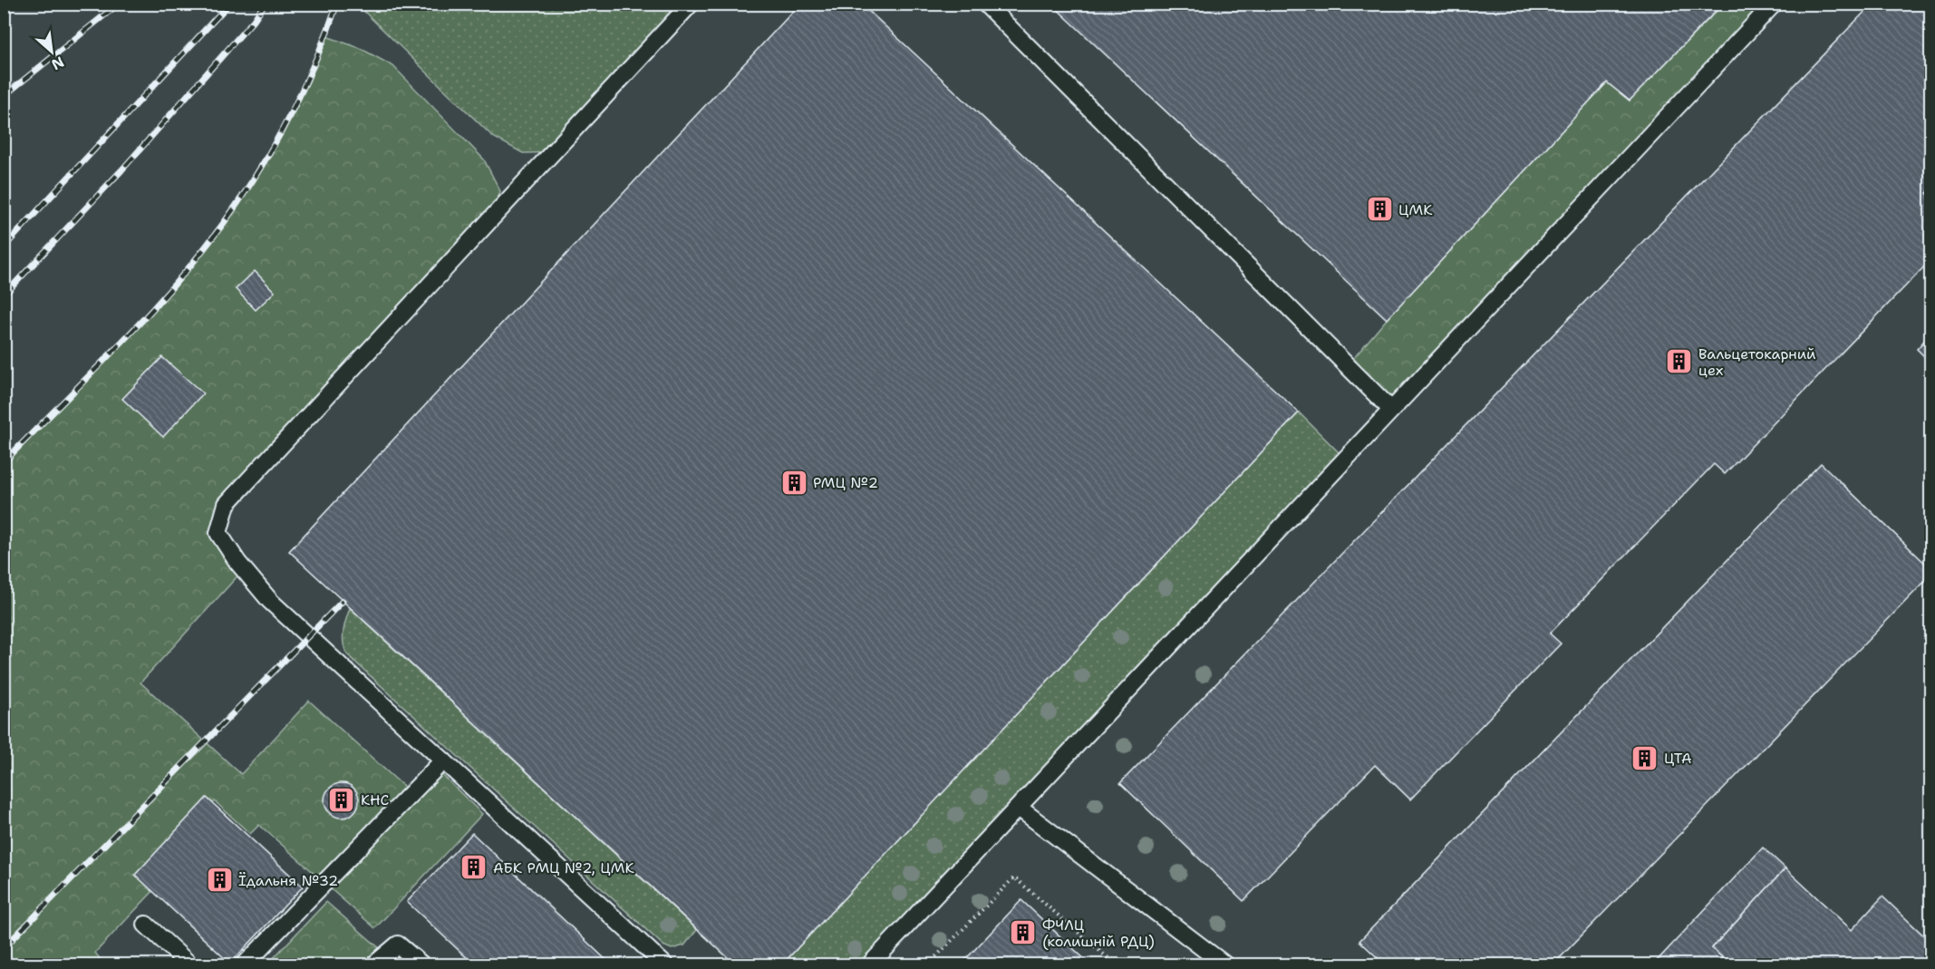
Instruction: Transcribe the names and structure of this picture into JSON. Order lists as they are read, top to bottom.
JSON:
{
  "places": {
    "building": [
      "ЦМК",
      "Вальцетокарний цех",
      "РМЦ №2",
      "ЦТА",
      "КНС",
      "АБК РМЦ №2, ЦМК",
      "Їдальня №32",
      "ФЧЛЦ (колишній РДЦ)"
    ]
  },
  "north": "bottom right"
}
